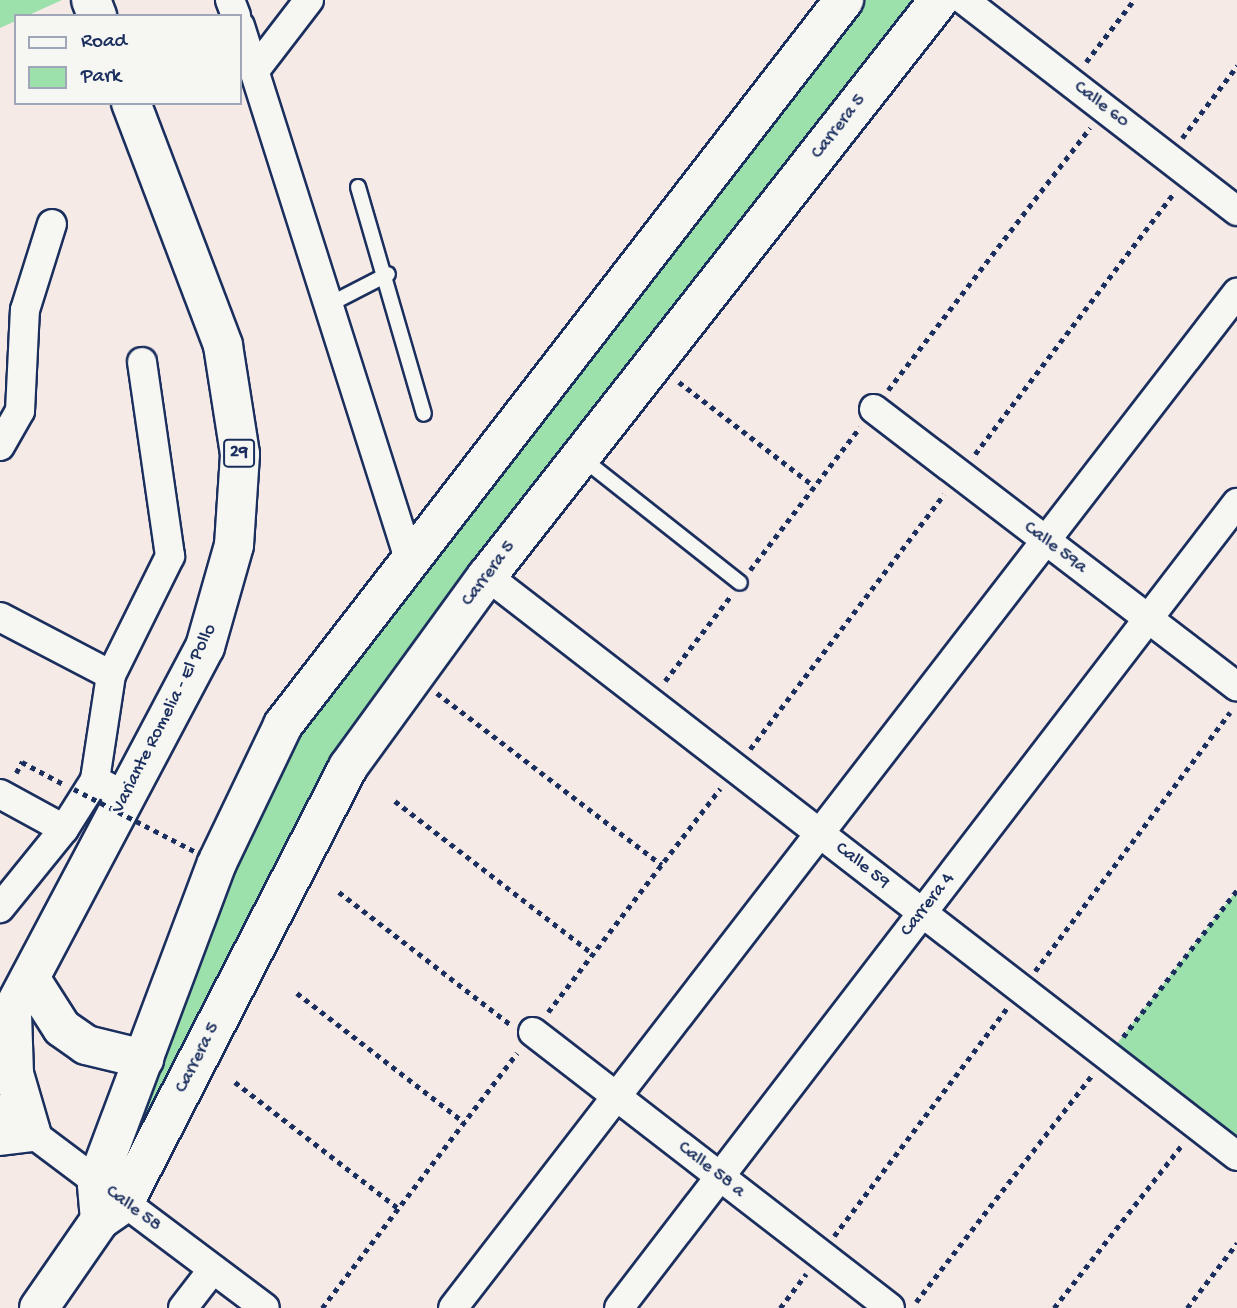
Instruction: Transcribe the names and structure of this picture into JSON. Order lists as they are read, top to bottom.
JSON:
{
  "streets": {
    "main road": ["Carrera 5", "29", "Variante Romelia - El Pollo"],
    "street": [
      "Calle 60",
      "Calle 59a",
      "Calle 59",
      "Carrera 4",
      "Calle 58 a",
      "Calle 58"
    ]
  },
  "crossings": [
    ["Carrera 5", "Calle 59"],
    ["Carrera 5", "Calle 58"],
    ["Calle 59a", "Carrera 4"],
    ["Calle 59", "Carrera 4"],
    ["Carrera 4", "Calle 58 a"]
  ],
  "legend": ["Road", "Park"]
}
